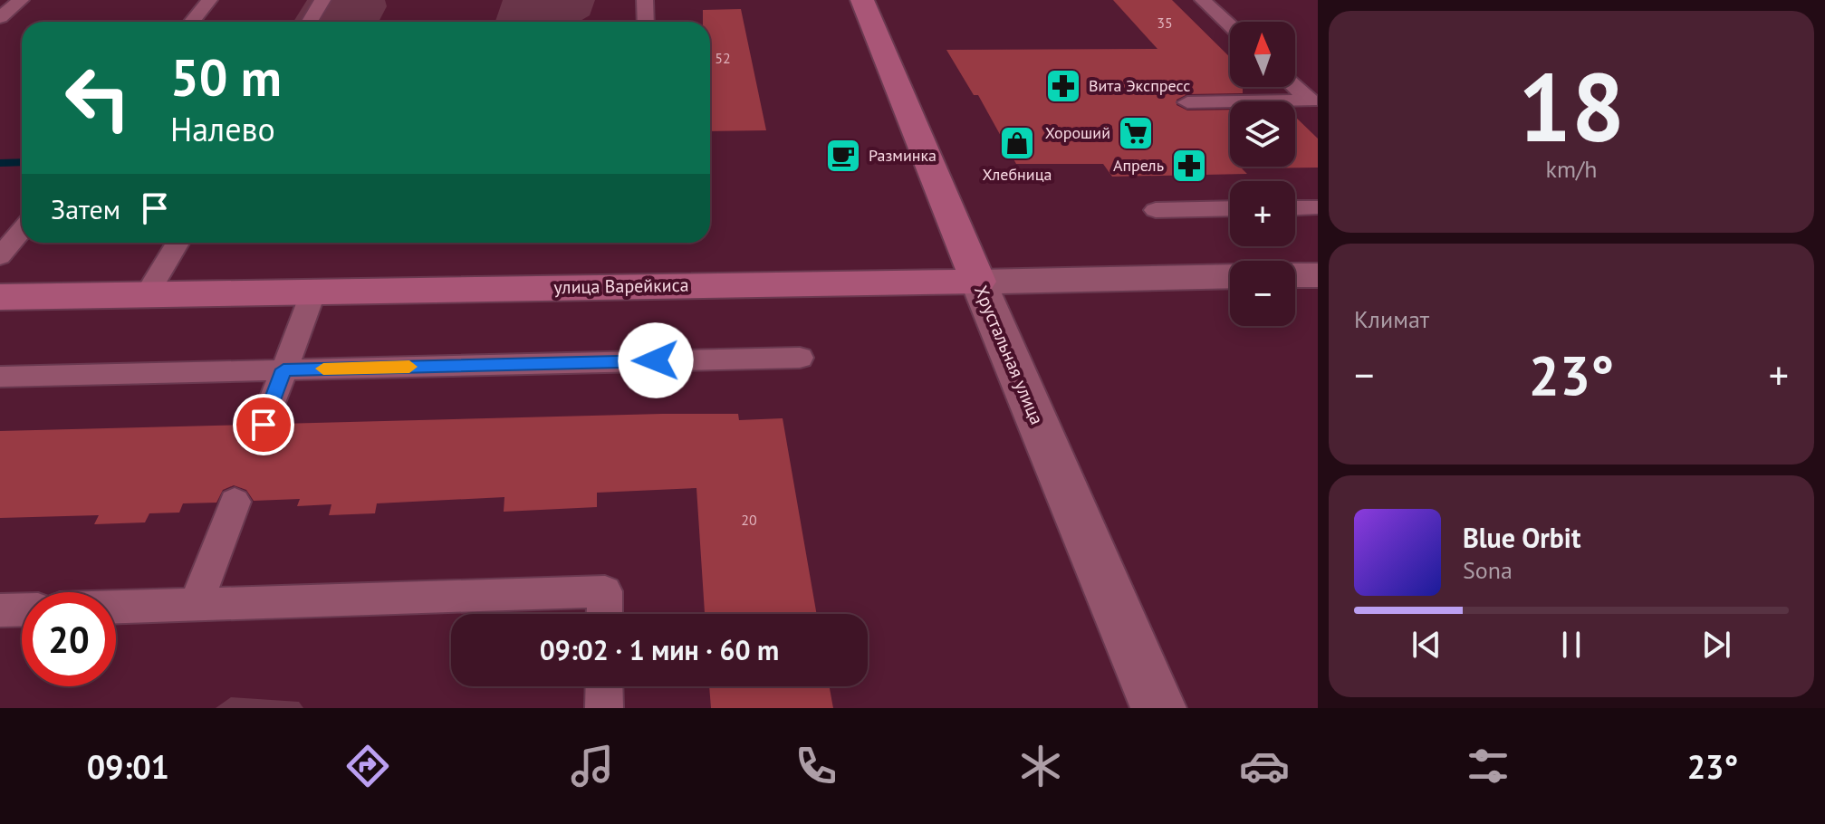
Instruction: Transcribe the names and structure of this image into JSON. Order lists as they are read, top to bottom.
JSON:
{
  "streets": {
    "main road": ["улица Варейкиса", "Хрустальная улица"]
  },
  "crossings": [
    ["улица Варейкиса", "Хрустальная улица"]
  ],
  "places": {
    "pharmacy": ["Вита Экспресс", "Апрель"],
    "supermarket": ["Хороший"],
    "shop": ["Хлебница"],
    "cafe": ["Разминка"]
  },
  "house_numbers": ["35", "52", "20"],
  "north": "top",
  "page": {
    "tile": [
      ["18", "km/h"],
      "Климат"
    ],
    "map_buttons": ["+", "−"],
    "turn": ["50 m", "Налево"],
    "then": "Затем",
    "heat": ["−", "23°", "+"],
    "song": ["Blue Orbit", "Sona"],
    "limit": "20",
    "trip": "09:02 · 1 мин · 60 m",
    "tabs": ["09:01", "23°"]
  }
}
